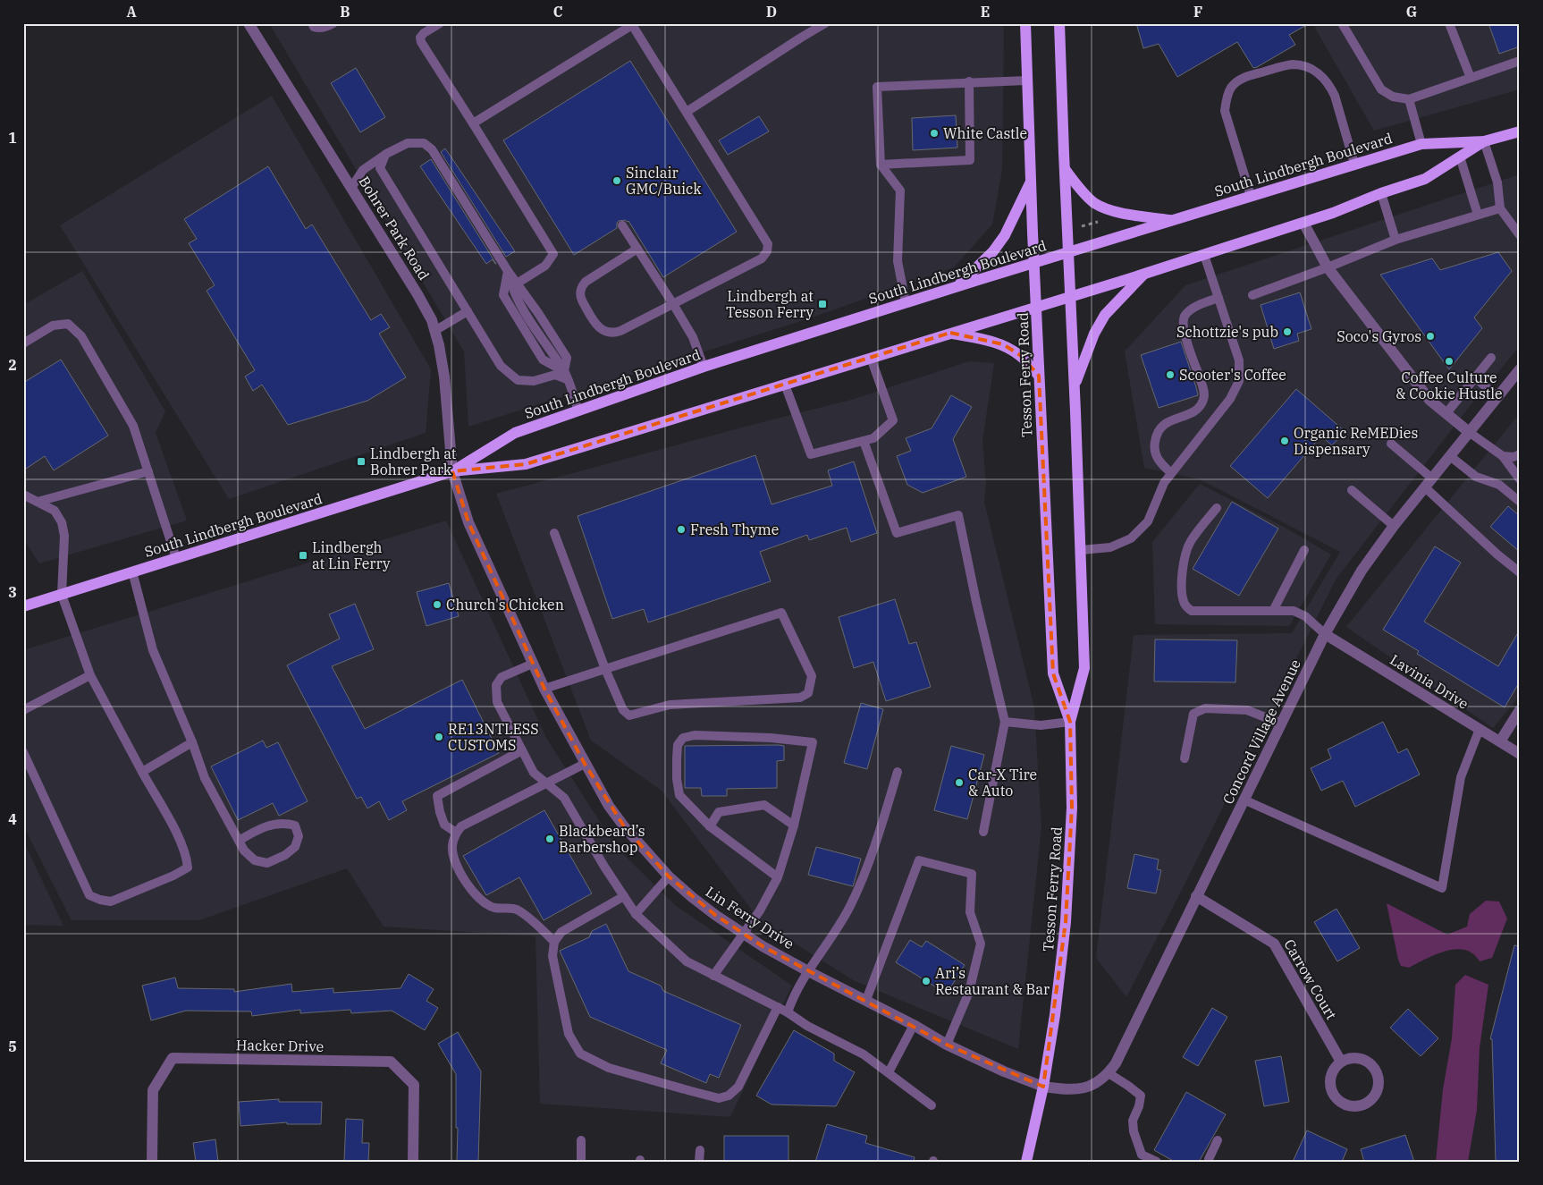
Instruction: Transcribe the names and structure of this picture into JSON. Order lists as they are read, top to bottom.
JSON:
{
  "streets": {
    "main road": ["South Lindbergh Boulevard", "Tesson Ferry Road"],
    "street": [
      "Bohrer Park Road",
      "Lavinia Drive",
      "Concord Village Avenue",
      "Lin Ferry Drive",
      "Carrow Court",
      "Hacker Drive"
    ]
  },
  "crossings": [
    ["South Lindbergh Boulevard", "Bohrer Park Road"],
    ["South Lindbergh Boulevard", "Tesson Ferry Road"],
    ["South Lindbergh Boulevard", "Lin Ferry Drive"],
    ["Bohrer Park Road", "Lin Ferry Drive"],
    ["Tesson Ferry Road", "Concord Village Avenue"],
    ["Tesson Ferry Road", "Lin Ferry Drive"],
    ["Lavinia Drive", "Concord Village Avenue"],
    ["Concord Village Avenue", "Lin Ferry Drive"],
    ["Concord Village Avenue", "Carrow Court"]
  ],
  "places": {
    "other": [
      "White Castle",
      "Sinclair GMC/Buick",
      "Schottzie's pub",
      "Soco's Gyros",
      "Coffee Culture & Cookie Hustle",
      "Scooter's Coffee",
      "Organic ReMEDies Dispensary",
      "Fresh Thyme",
      "Church's Chicken",
      "RE13NTLESS CUSTOMS",
      "Car-X Tire & Auto",
      "Blackbeard’s Barbershop",
      "Ari’s Restaurant & Bar"
    ],
    "transit": ["Lindbergh at Tesson Ferry", "Lindbergh at Bohrer Park", "Lindbergh at Lin Ferry"]
  },
  "grid": {
    "columns": [
      "A",
      "B",
      "C",
      "D",
      "E",
      "F",
      "G"
    ],
    "rows": [
      "1",
      "2",
      "3",
      "4",
      "5"
    ]
  }
}
